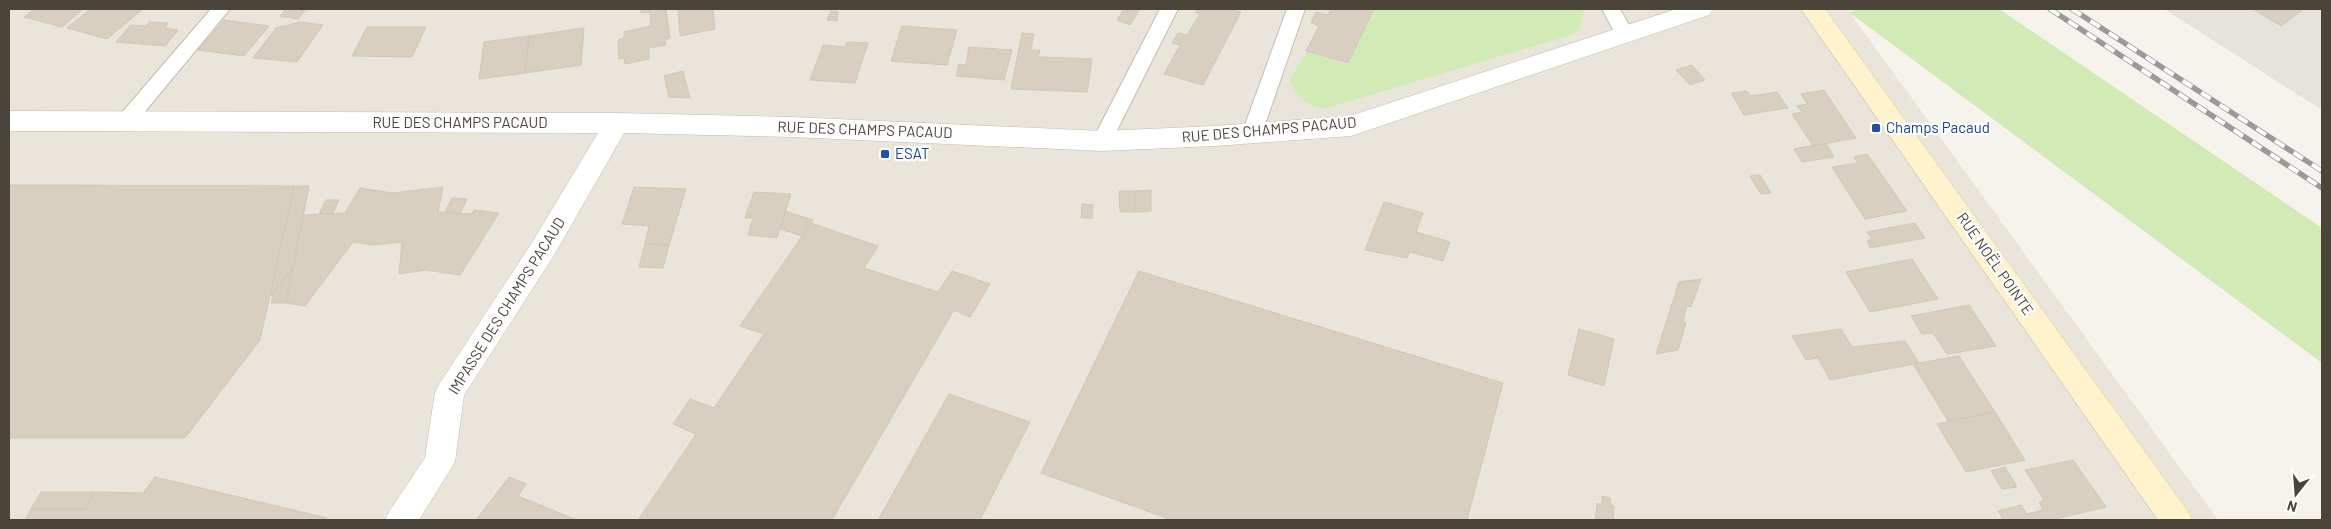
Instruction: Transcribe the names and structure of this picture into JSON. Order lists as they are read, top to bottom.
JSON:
{
  "streets": {
    "street": ["RUE DES CHAMPS PACAUD", "RUE NOËL POINTE", "IMPASSE DES CHAMPS PACAUD"]
  },
  "crossings": [
    ["RUE DES CHAMPS PACAUD", "IMPASSE DES CHAMPS PACAUD"]
  ],
  "places": {
    "transit": ["Champs Pacaud", "ESAT"]
  },
  "north": "bottom"
}
